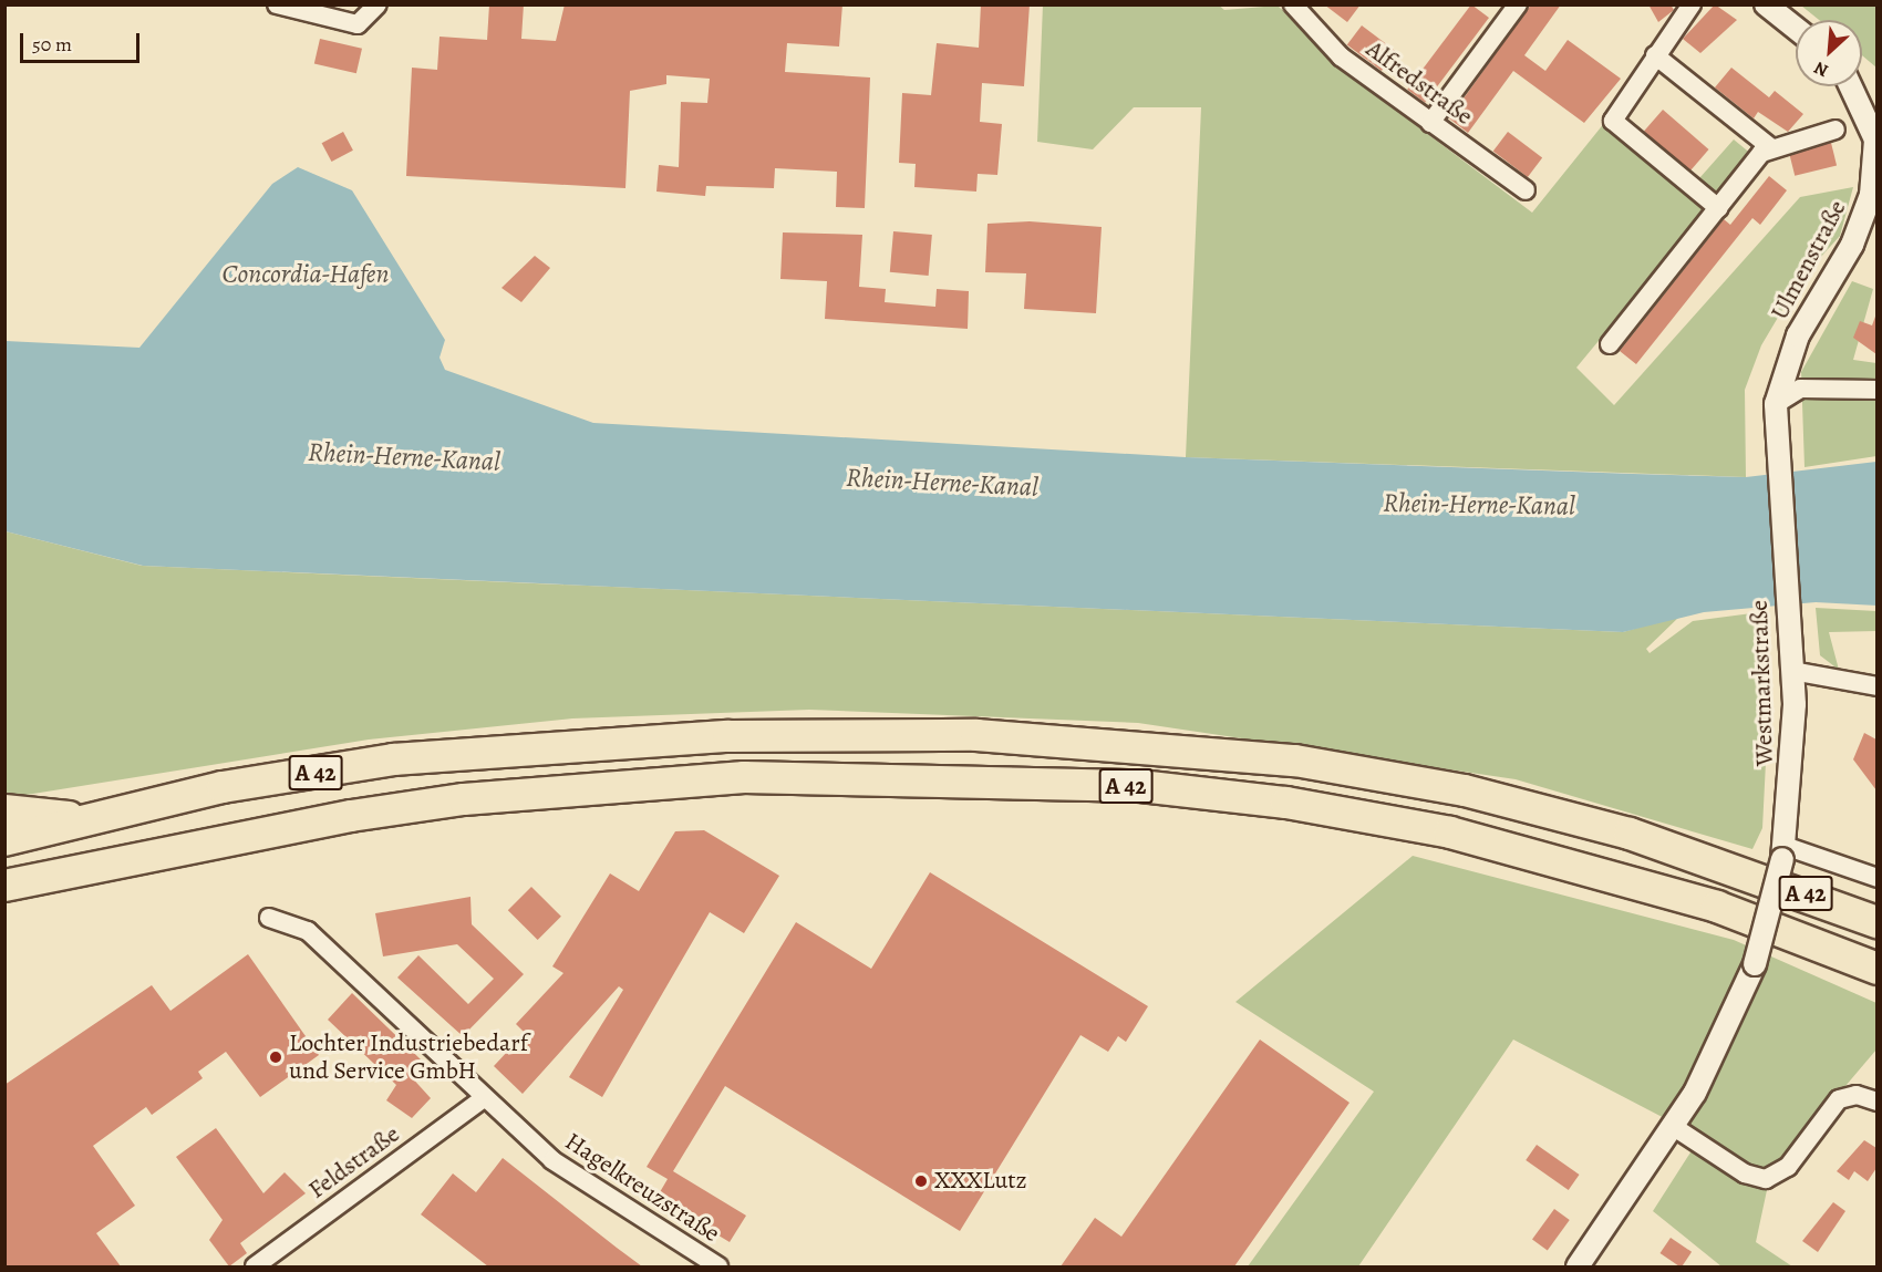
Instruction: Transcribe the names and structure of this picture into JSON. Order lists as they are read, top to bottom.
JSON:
{
  "streets": {
    "highway": ["A 42"],
    "street": [
      "Alfredstraße",
      "Ulmenstraße",
      "Westmarkstraße",
      "Feldstraße",
      "Hagelkreuzstraße"
    ]
  },
  "crossings": [
    ["Ulmenstraße", "Westmarkstraße"],
    ["Feldstraße", "Hagelkreuzstraße"]
  ],
  "water": ["Concordia-Hafen", "Rhein-Herne-Kanal"],
  "places": ["Lochter Industriebedarf und Service GmbH", "XXXLutz"],
  "scale_bar": "50 m",
  "north": "bottom left"
}
